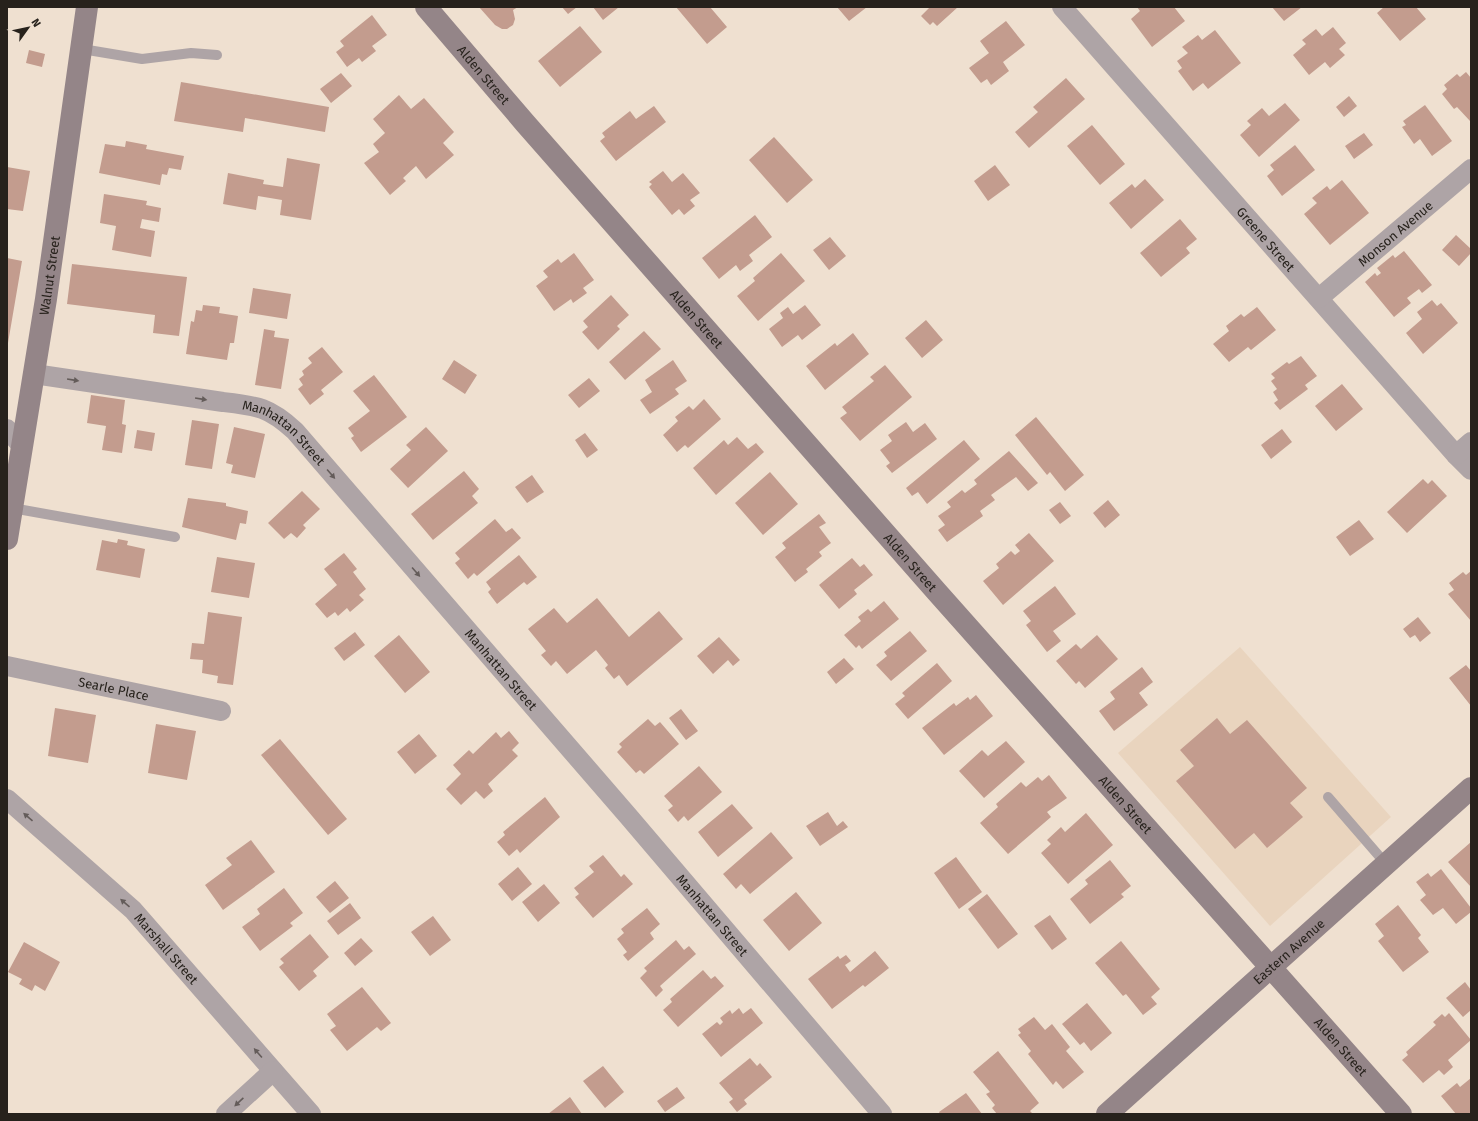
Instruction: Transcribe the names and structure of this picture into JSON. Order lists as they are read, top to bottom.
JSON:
{
  "streets": {
    "main road": ["Alden Street", "Walnut Street", "Eastern Avenue"],
    "street": [
      "Monson Avenue",
      "Greene Street",
      "Manhattan Street",
      "Searle Place",
      "Marshall Street"
    ]
  },
  "crossings": [
    ["Alden Street", "Eastern Avenue"],
    ["Monson Avenue", "Greene Street"],
    ["Walnut Street", "Manhattan Street"]
  ],
  "one_way": ["Manhattan Street", "Marshall Street"],
  "north": "top right"
}
